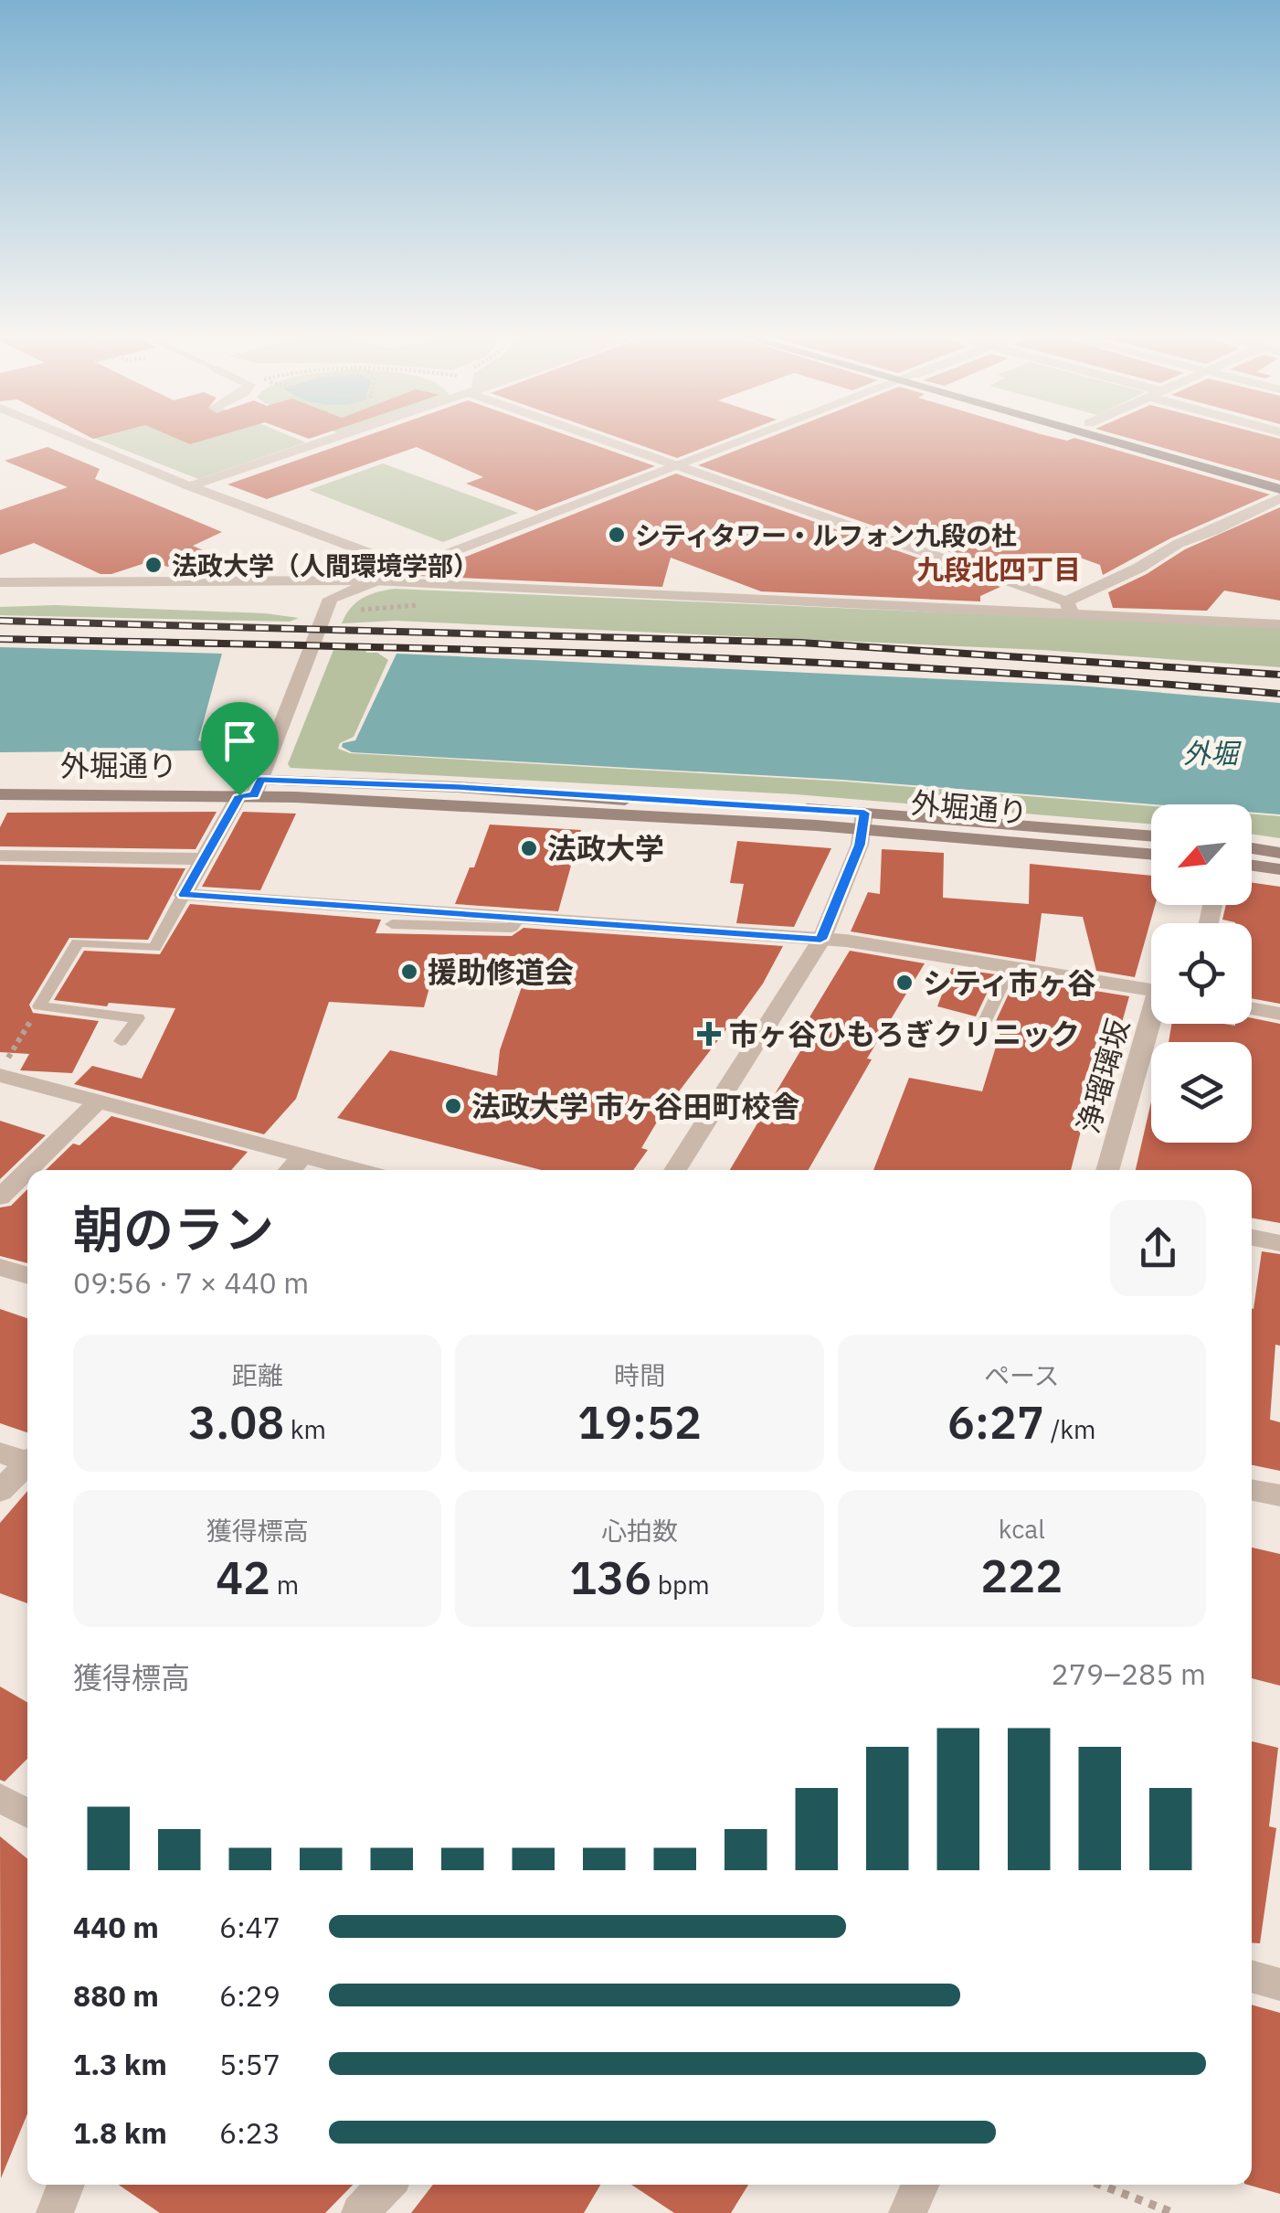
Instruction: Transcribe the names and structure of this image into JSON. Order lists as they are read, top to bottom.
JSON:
{
  "streets": {
    "main road": ["外堀通り"],
    "street": ["浄瑠璃坂"]
  },
  "districts": ["九段北四丁目"],
  "water": ["外堀"],
  "places": {
    "other": [
      "シティタワー・ルフォン九段の杜",
      "法政大学（人間環境学部）",
      "法政大学",
      "援助修道会",
      "シティ市ヶ谷",
      "法政大学 市ヶ谷田町校舎"
    ],
    "health": ["市ヶ谷ひもろぎクリニック"]
  },
  "north": "bottom left",
  "page": {
    "heading": ["朝のラン", "09:56 · 7 × 440 m"],
    "stats": [
      ["距離", "3.08 km"],
      ["時間", "19:52"],
      ["ペース", "6:27 /km"],
      ["獲得標高", "42 m"],
      ["心拍数", "136 bpm"],
      ["kcal", "222"]
    ],
    "chart": ["獲得標高", "279–285 m"],
    "list": [
      {
        "name": "440 m",
        "note": "6:47"
      },
      {
        "name": "880 m",
        "note": "6:29"
      },
      {
        "name": "1.3 km",
        "note": "5:57"
      },
      {
        "name": "1.8 km",
        "note": "6:23"
      }
    ]
  }
}
